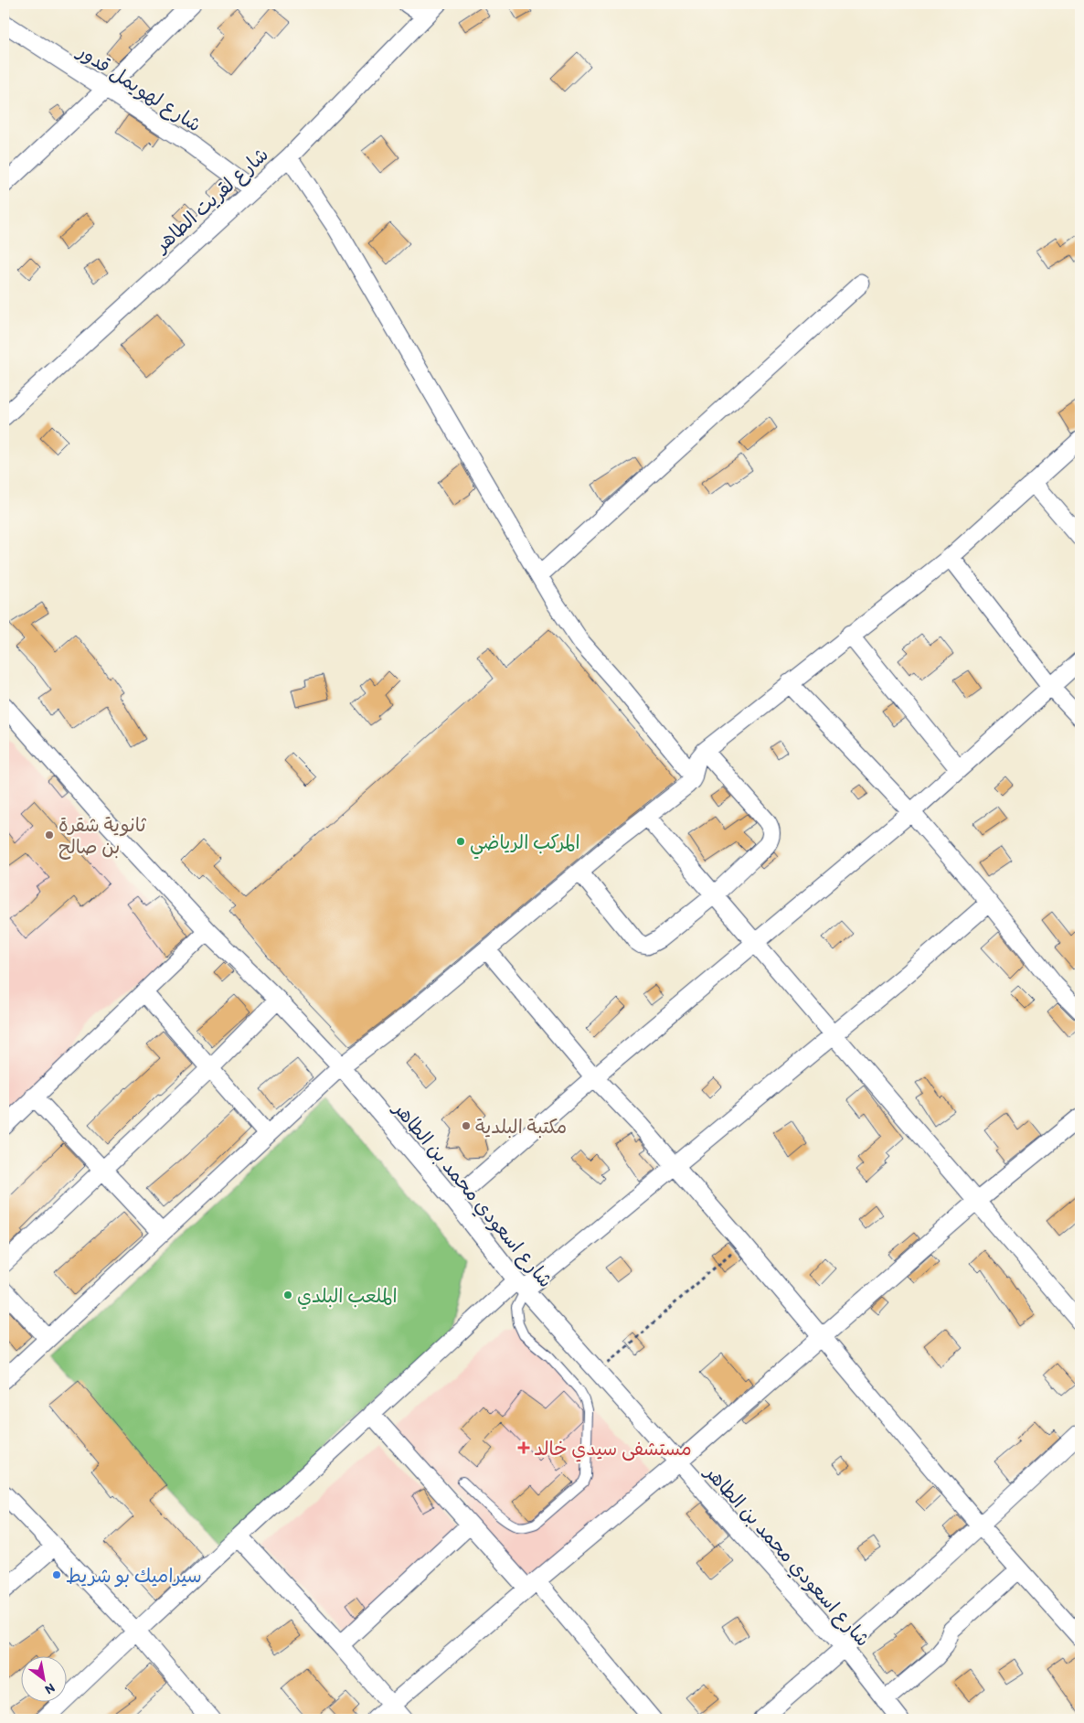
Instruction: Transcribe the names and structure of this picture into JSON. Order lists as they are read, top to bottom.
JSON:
{
  "streets": {
    "street": ["شارع لهويمل قدور", "شارع لقريت الطاهر", "شارع اسعودي محمد بن الطاهر"]
  },
  "crossings": [
    ["شارع لهويمل قدور", "شارع لقريت الطاهر"]
  ],
  "places": {
    "other": [
      "ثانوية شقرة بن صالح",
      "المركب الرياضي",
      "مكتبة البلدية",
      "الملعب البلدي",
      "سيراميك بو شريط"
    ],
    "health": ["مستشفى سيدي خالد"]
  },
  "north": "bottom right"
}
